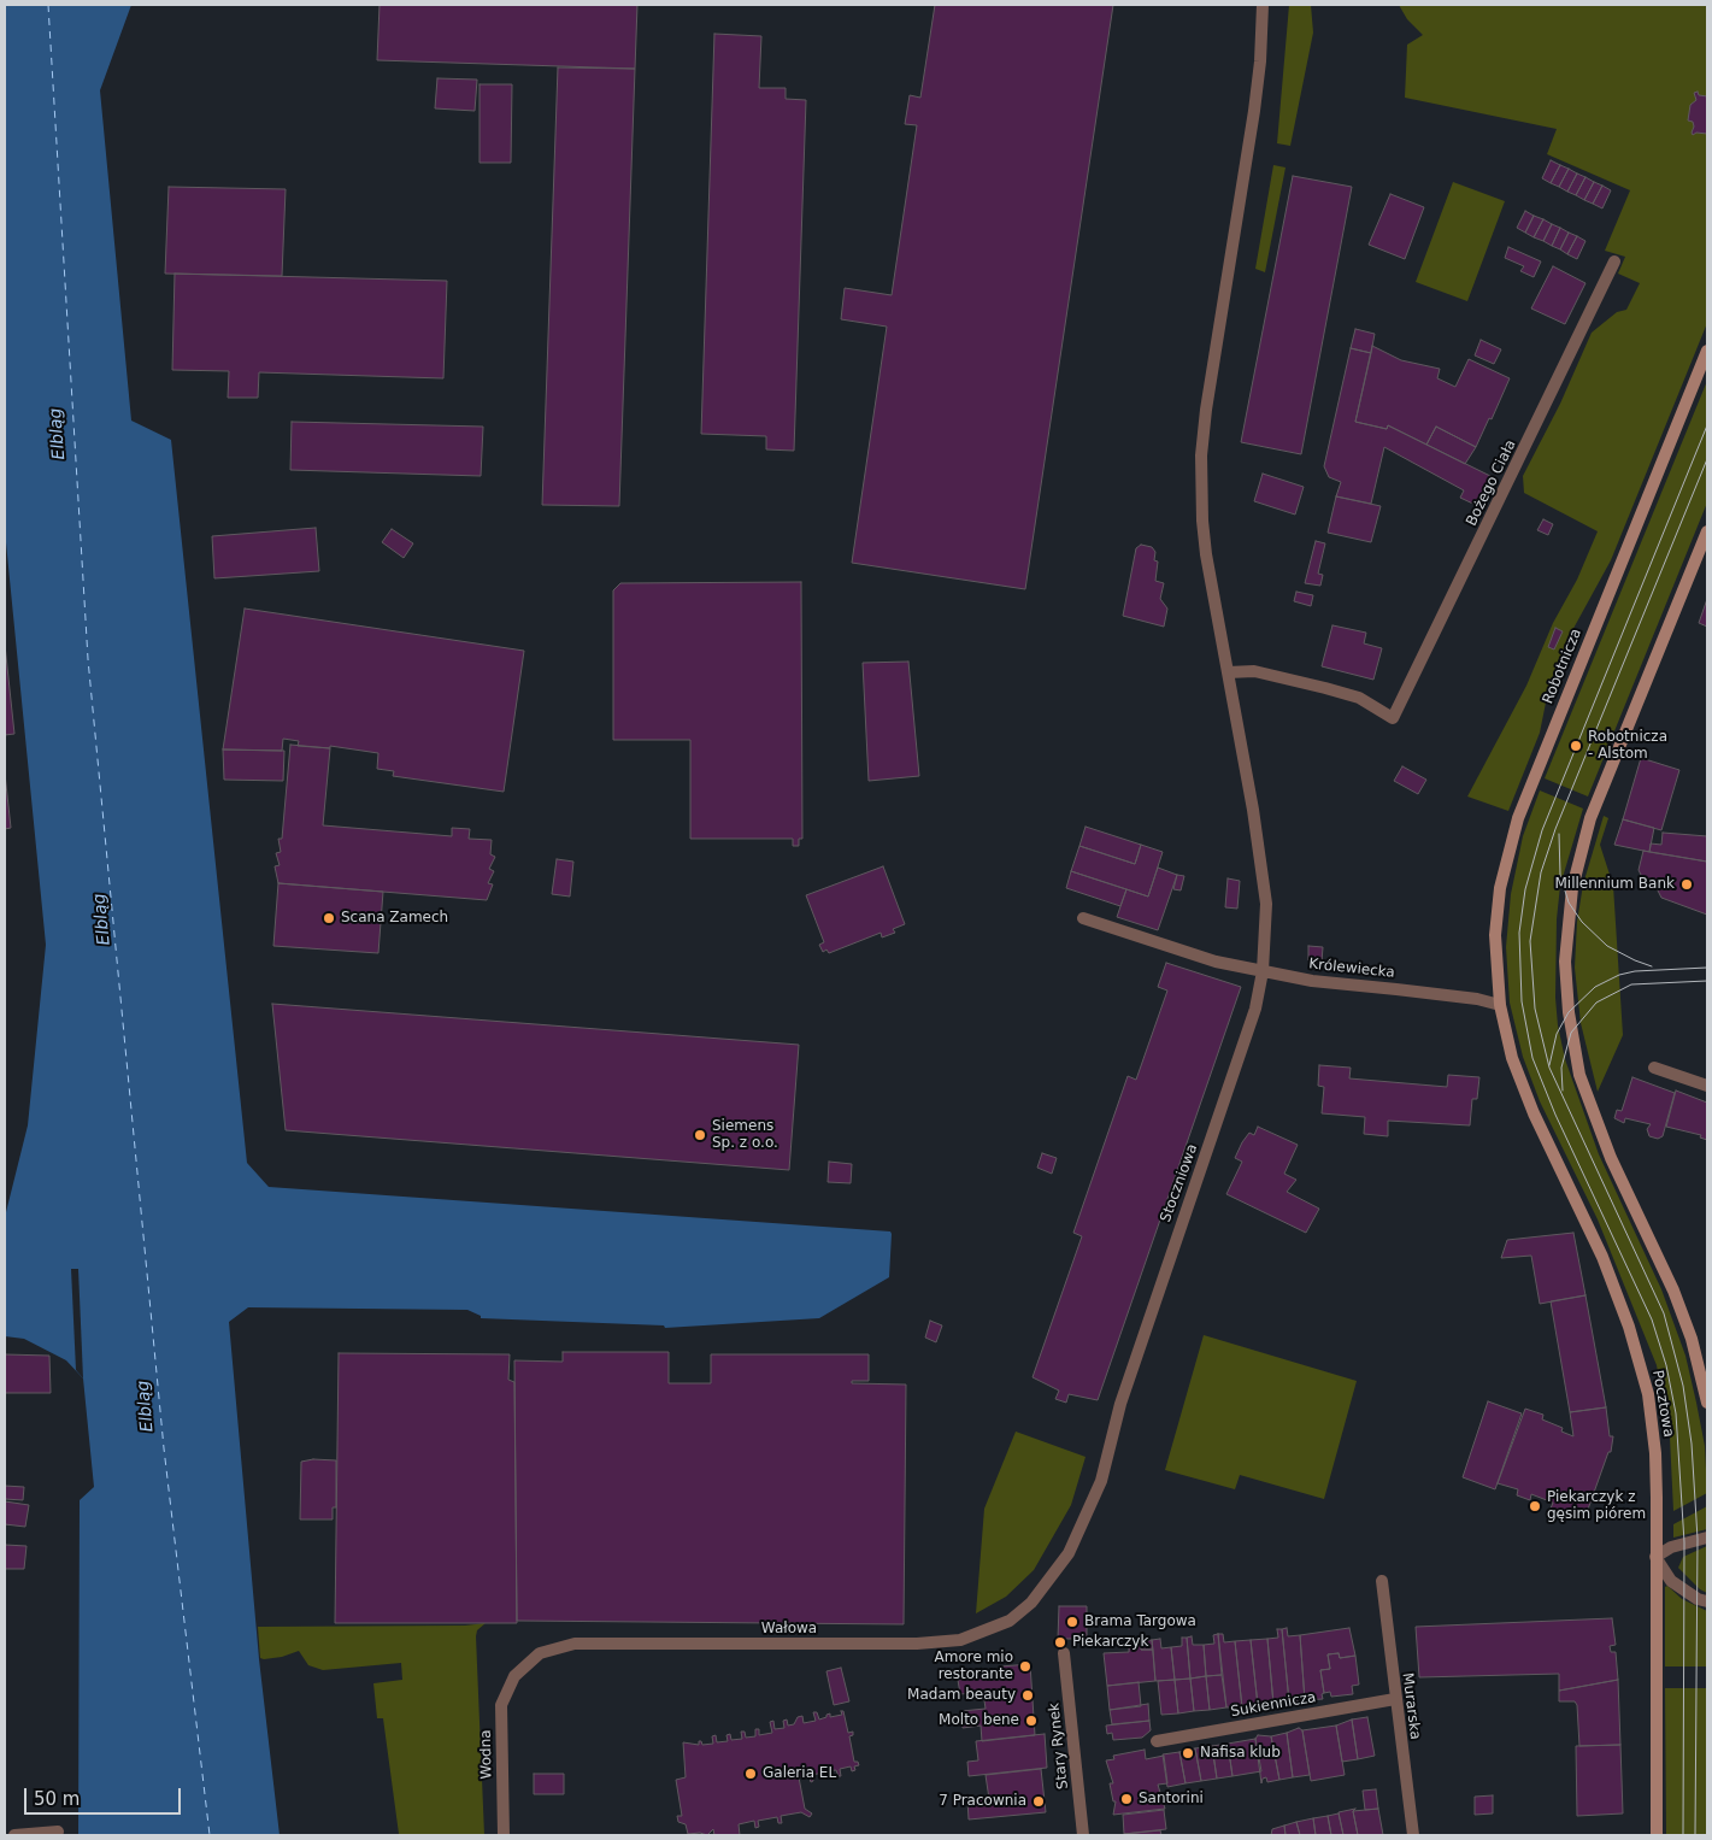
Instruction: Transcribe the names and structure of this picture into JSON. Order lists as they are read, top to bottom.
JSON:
{
  "streets": {
    "main road": ["Robotnicza", "Pocztowa"],
    "street": [
      "Bożego Ciała",
      "Królewiecka",
      "Stoczniowa",
      "Wałowa",
      "Sukiennicza",
      "Murarska",
      "Stary Rynek",
      "Wodna"
    ]
  },
  "crossings": [
    ["Bożego Ciała", "Stoczniowa"],
    ["Robotnicza", "Królewiecka"],
    ["Robotnicza", "Pocztowa"],
    ["Królewiecka", "Stoczniowa"],
    ["Królewiecka", "Pocztowa"],
    ["Stoczniowa", "Wałowa"],
    ["Wałowa", "Wodna"],
    ["Sukiennicza", "Murarska"]
  ],
  "water": ["Elbląg"],
  "places": [
    "Robotnicza - Alstom",
    "Millennium Bank",
    "Scana Zamech",
    "Siemens Sp. z o.o.",
    "Piekarczyk z gęsim piórem",
    "Brama Targowa",
    "Piekarczyk",
    "Amore mio restorante",
    "Madam beauty",
    "Molto bene",
    "Nafisa klub",
    "Galeria EL",
    "Santorini",
    "7 Pracownia"
  ],
  "scale_bar": "50 m"
}
